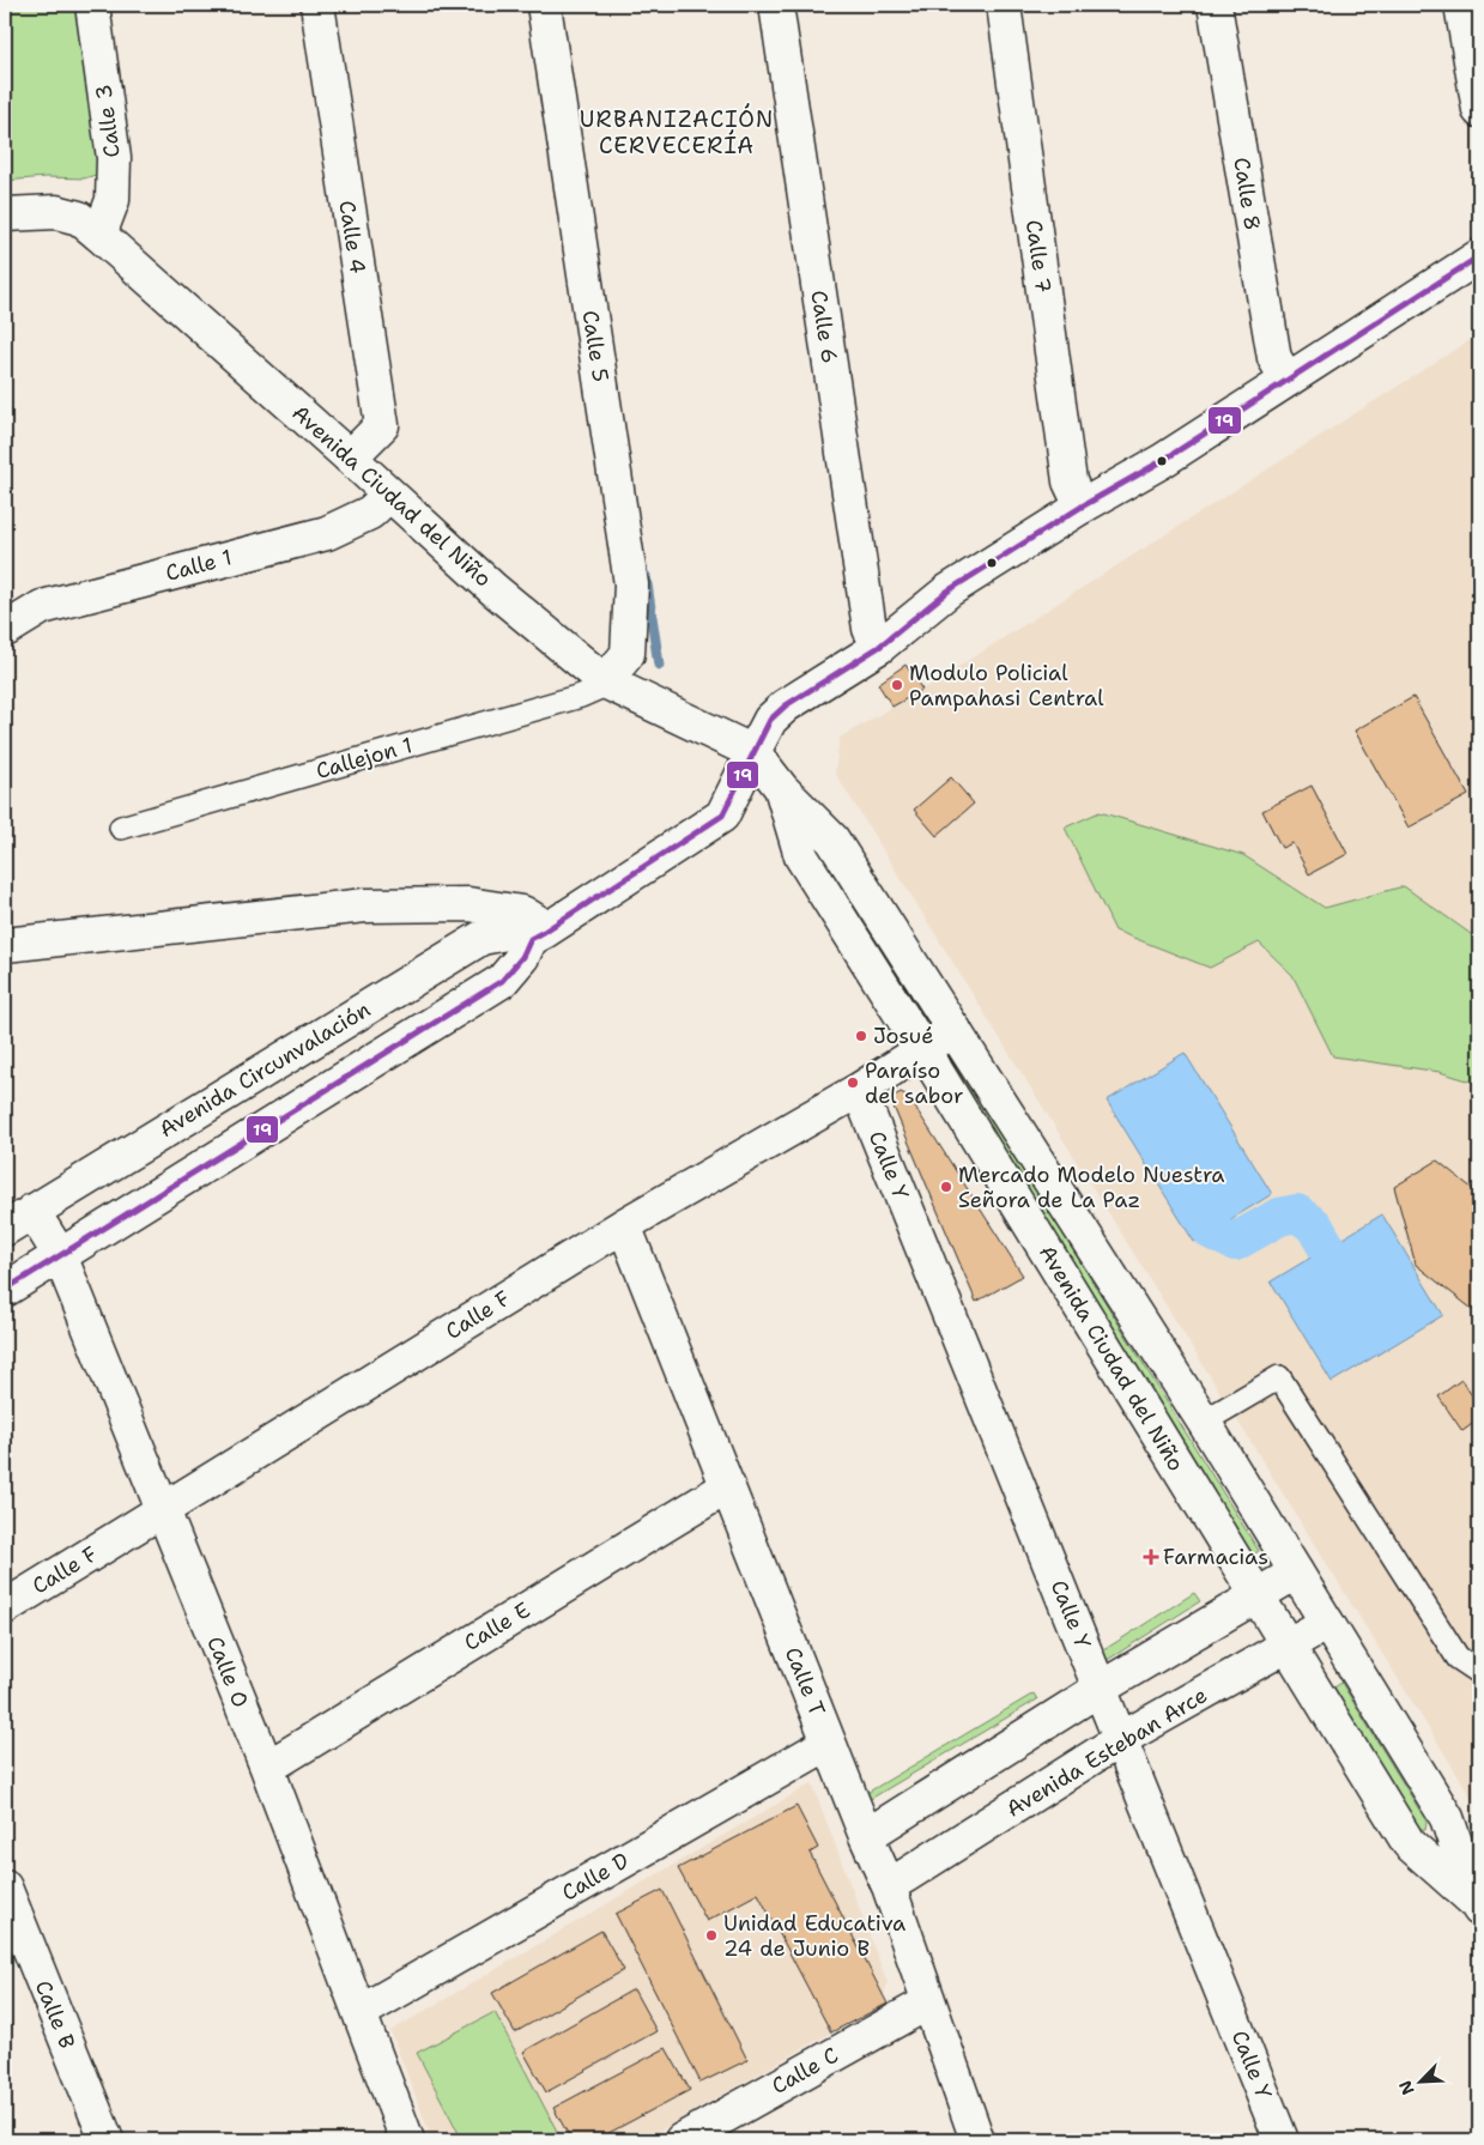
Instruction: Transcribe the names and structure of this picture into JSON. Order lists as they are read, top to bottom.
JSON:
{
  "streets": {
    "street": [
      "Calle 3",
      "Calle 8",
      "Calle 4",
      "Calle 7",
      "Calle 6",
      "Calle 5",
      "Avenida Ciudad del Niño",
      "Calle 1",
      "Avenida Circunvalación",
      "Calle Y",
      "Calle F",
      "Calle E",
      "Calle O",
      "Calle T",
      "Avenida Esteban Arce",
      "Calle D",
      "Calle B",
      "Calle C"
    ],
    "lane": ["Callejon 1"]
  },
  "crossings": [
    ["Calle 3", "Avenida Ciudad del Niño"],
    ["Calle 4", "Avenida Ciudad del Niño"],
    ["Calle 5", "Avenida Ciudad del Niño"],
    ["Calle 5", "Callejon 1"],
    ["Avenida Ciudad del Niño", "Calle 1"],
    ["Avenida Ciudad del Niño", "Callejon 1"],
    ["Avenida Ciudad del Niño", "Calle F"],
    ["Avenida Ciudad del Niño", "Avenida Esteban Arce"],
    ["Avenida Circunvalación", "Calle O"],
    ["Calle Y", "Calle F"],
    ["Calle Y", "Avenida Esteban Arce"],
    ["Calle F", "Calle O"],
    ["Calle F", "Calle T"],
    ["Calle E", "Calle O"],
    ["Calle E", "Calle T"],
    ["Calle O", "Calle D"],
    ["Calle T", "Avenida Esteban Arce"],
    ["Calle T", "Calle D"],
    ["Calle T", "Calle C"]
  ],
  "districts": ["URBANIZACIÓN CERVECERÍA"],
  "places": {
    "other": [
      "Modulo Policial Pampahasi Central",
      "Josué",
      "Paraíso del sabor",
      "Mercado Modelo Nuestra Señora de La Paz",
      "Unidad Educativa 24 de Junio B"
    ],
    "health": ["Farmacias"]
  },
  "lines": ["transit line 19"],
  "north": "bottom left"
}
